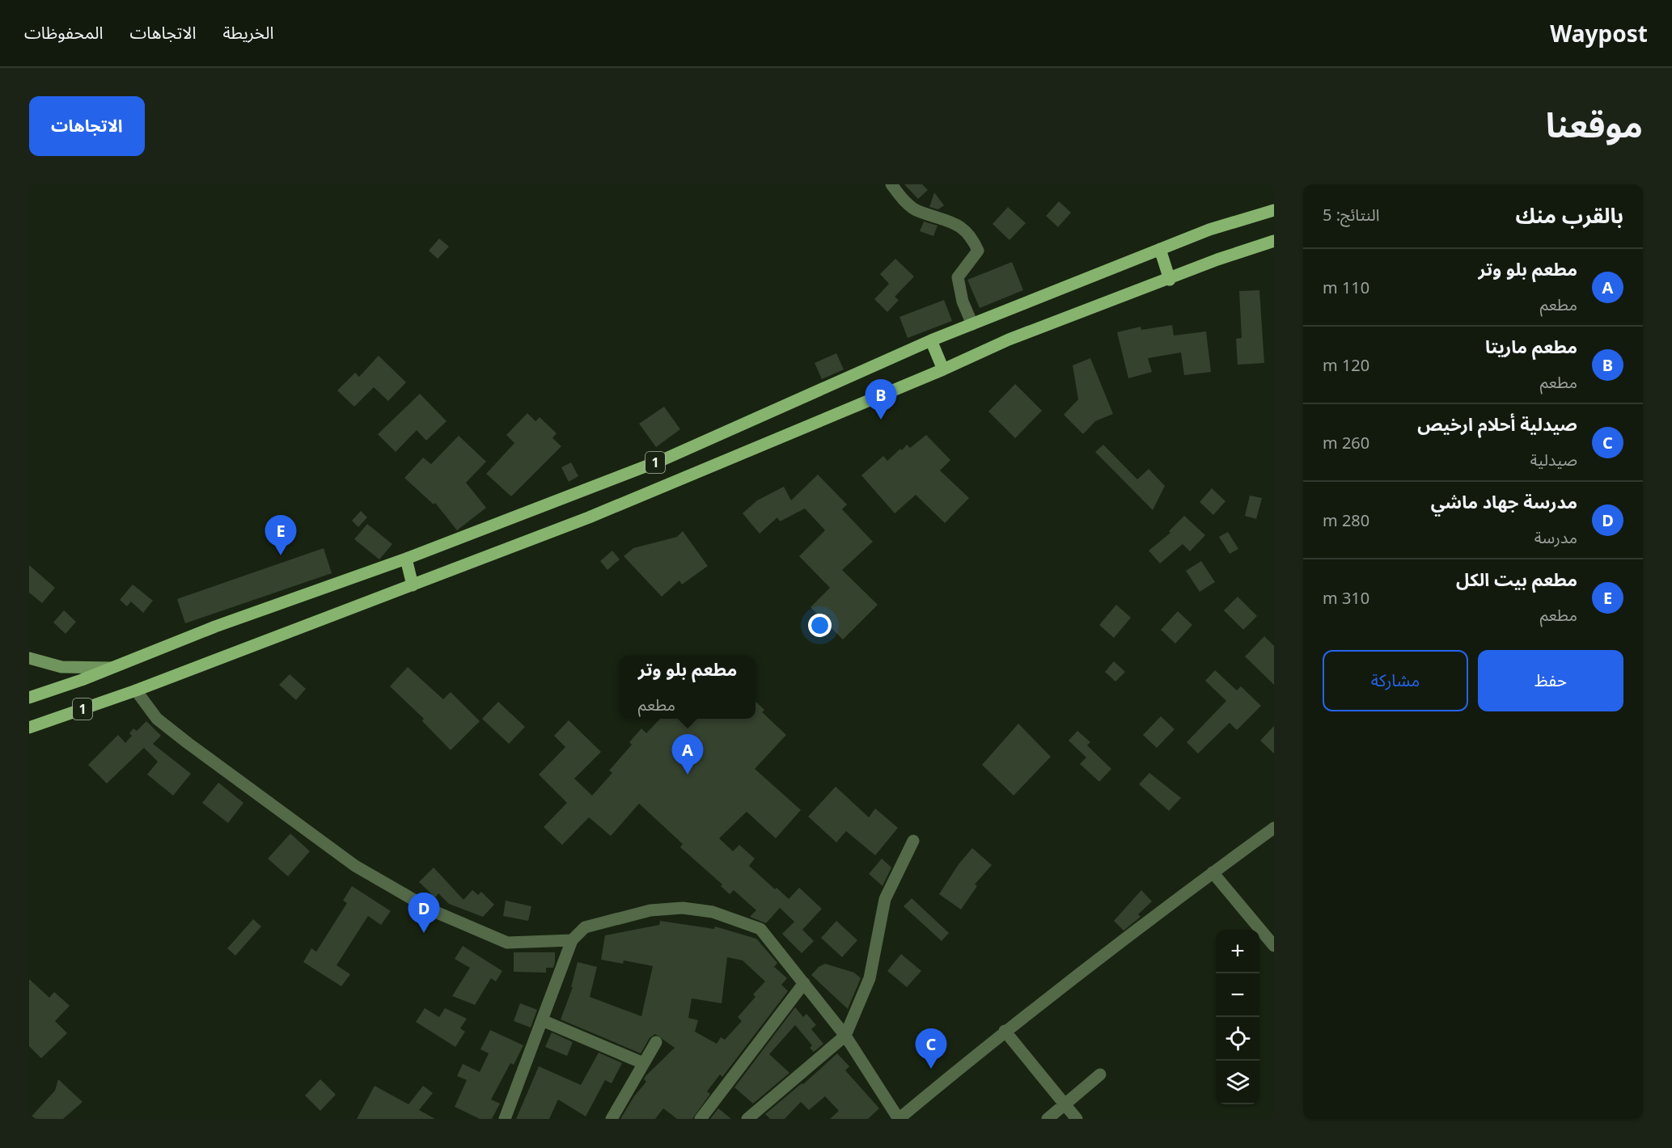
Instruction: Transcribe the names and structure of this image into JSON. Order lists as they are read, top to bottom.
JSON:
{
  "streets": {
    "main road": ["1"]
  },
  "page": {
    "header": "Waypost",
    "nav": ["الخريطة", "الاتجاهات", "المحفوظات"],
    "title": "موقعنا",
    "buttons": [
      "الاتجاهات",
      ["حفظ", "مشاركة"]
    ],
    "heading": ["بالقرب منك", "النتائج: 5"],
    "list": [
      {
        "mark": "A",
        "name": "مطعم بلو وتر",
        "note": "مطعم",
        "value": "110 m"
      },
      {
        "mark": "B",
        "name": "مطعم ماريتا",
        "note": "مطعم",
        "value": "120 m"
      },
      {
        "mark": "C",
        "name": "صيدلية أحلام ارخيص",
        "note": "صيدلية",
        "value": "260 m"
      },
      {
        "mark": "D",
        "name": "مدرسة جهاد ماشي",
        "note": "مدرسة",
        "value": "280 m"
      },
      {
        "mark": "E",
        "name": "مطعم بيت الكل",
        "note": "مطعم",
        "value": "310 m"
      }
    ],
    "pins": [
      "B",
      "E",
      "A",
      "D",
      "C"
    ],
    "popup": ["مطعم بلو وتر", "مطعم"],
    "map_buttons": ["+", "−"]
  }
}
